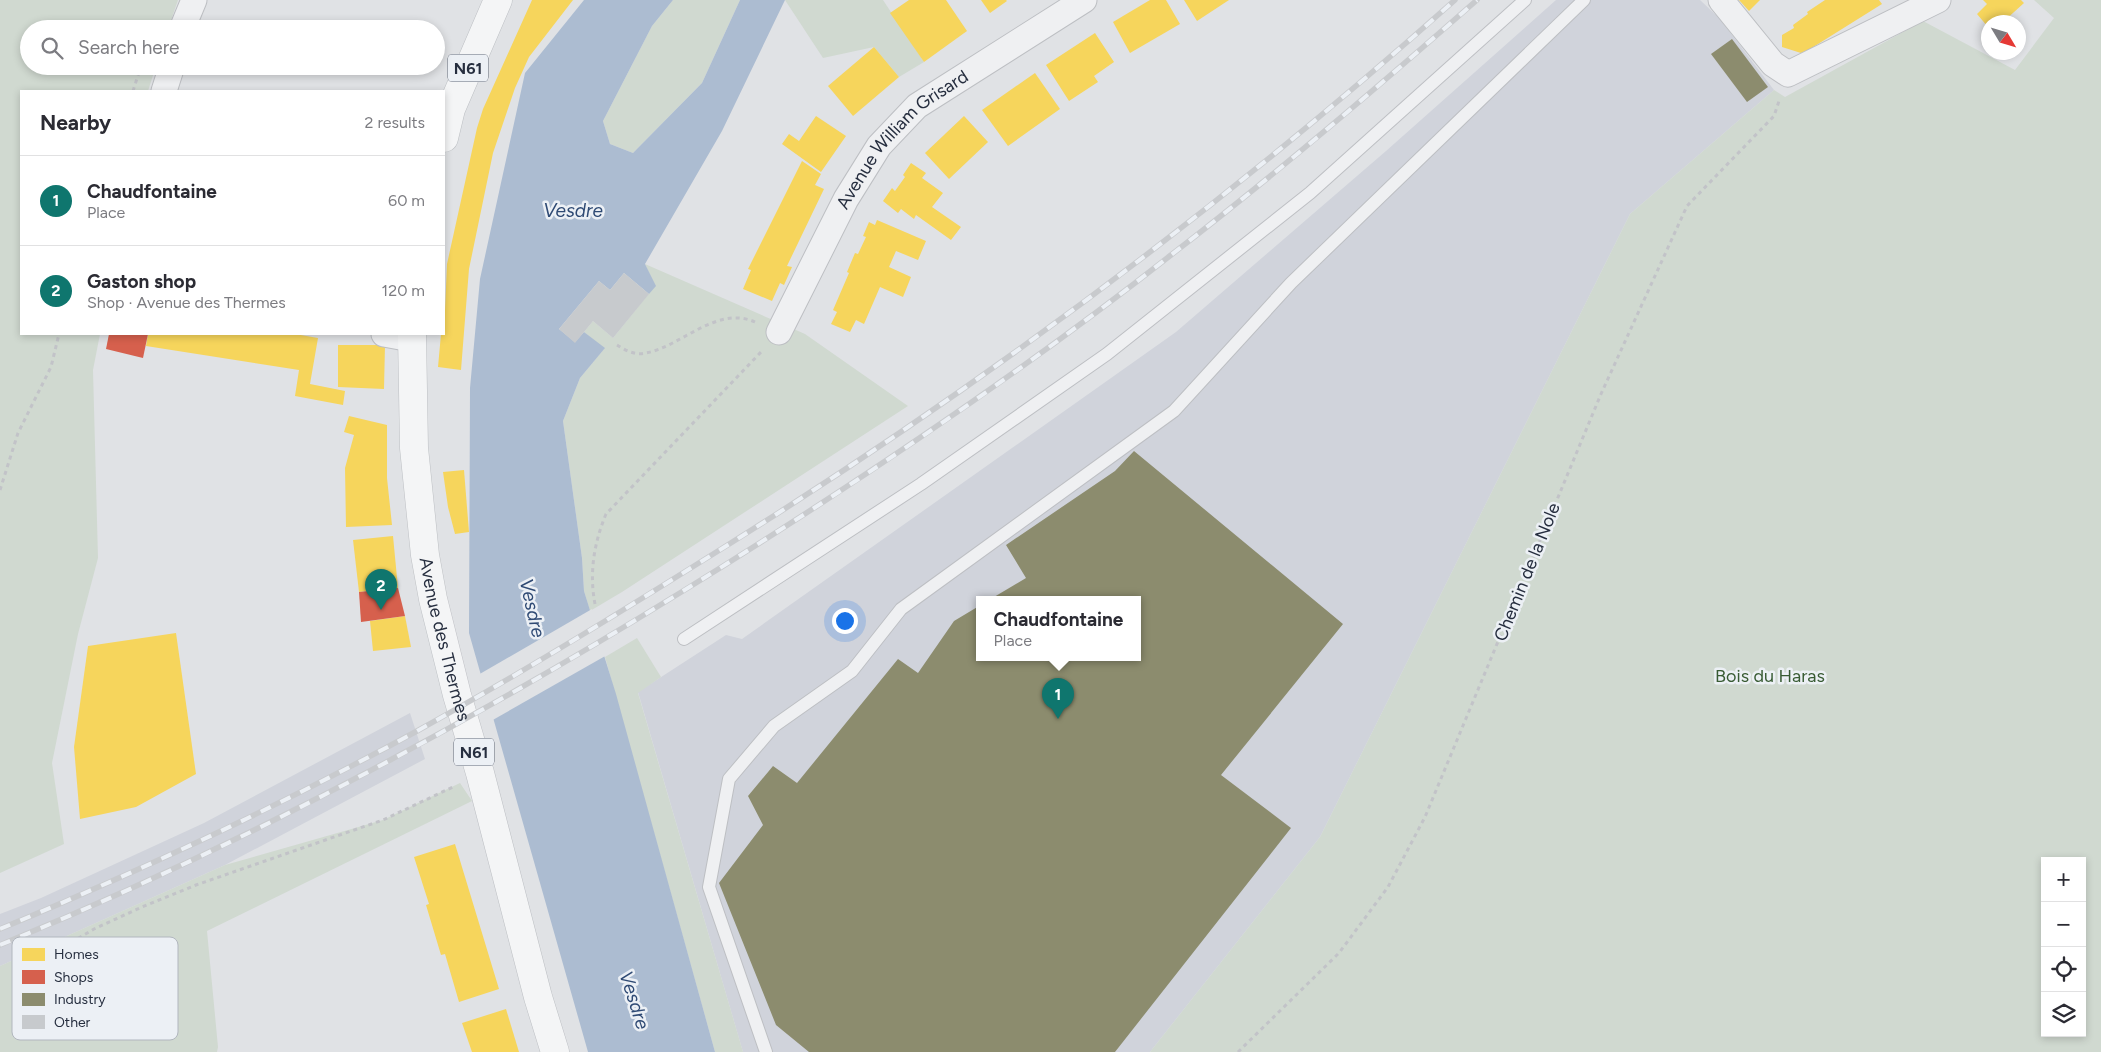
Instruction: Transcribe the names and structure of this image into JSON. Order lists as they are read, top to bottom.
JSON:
{
  "streets": {
    "main road": ["N61", "Avenue des Thermes"],
    "street": ["Avenue William Grisard"],
    "path": ["Chemin de la Nole"]
  },
  "water": ["Vesdre"],
  "parks": ["Bois du Haras"],
  "legend": [
    "Homes",
    "Shops",
    "Industry",
    "Other"
  ],
  "north": "bottom right",
  "page": {
    "search": "Search here",
    "heading": ["Nearby", "2 results"],
    "list": [
      {
        "mark": "1",
        "name": "Chaudfontaine",
        "note": "Place",
        "value": "60 m"
      },
      {
        "mark": "2",
        "name": "Gaston shop",
        "note": "Shop · Avenue des Thermes",
        "value": "120 m"
      }
    ],
    "pins": ["2", "1"],
    "popup": ["Chaudfontaine", "Place"],
    "map_buttons": ["+", "−"]
  }
}
